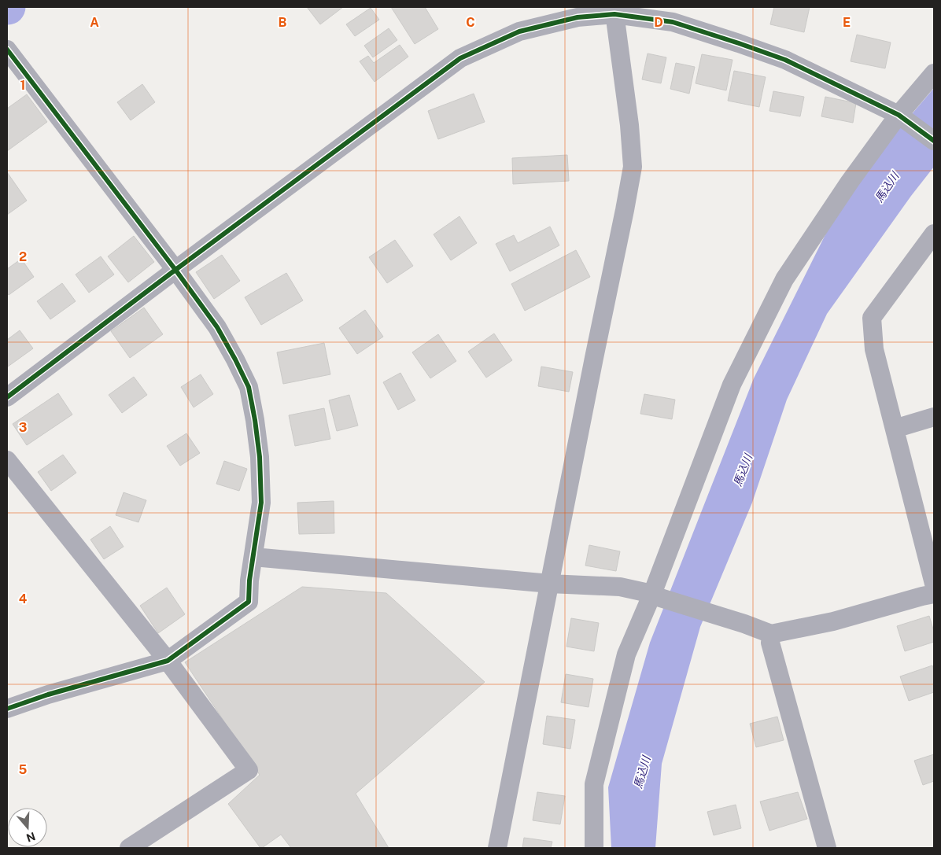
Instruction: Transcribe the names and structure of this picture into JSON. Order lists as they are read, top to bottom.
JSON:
{
  "water": ["馬込川"],
  "north": "bottom",
  "grid": {
    "columns": [
      "A",
      "B",
      "C",
      "D",
      "E"
    ],
    "rows": [
      "1",
      "2",
      "3",
      "4",
      "5"
    ]
  }
}
